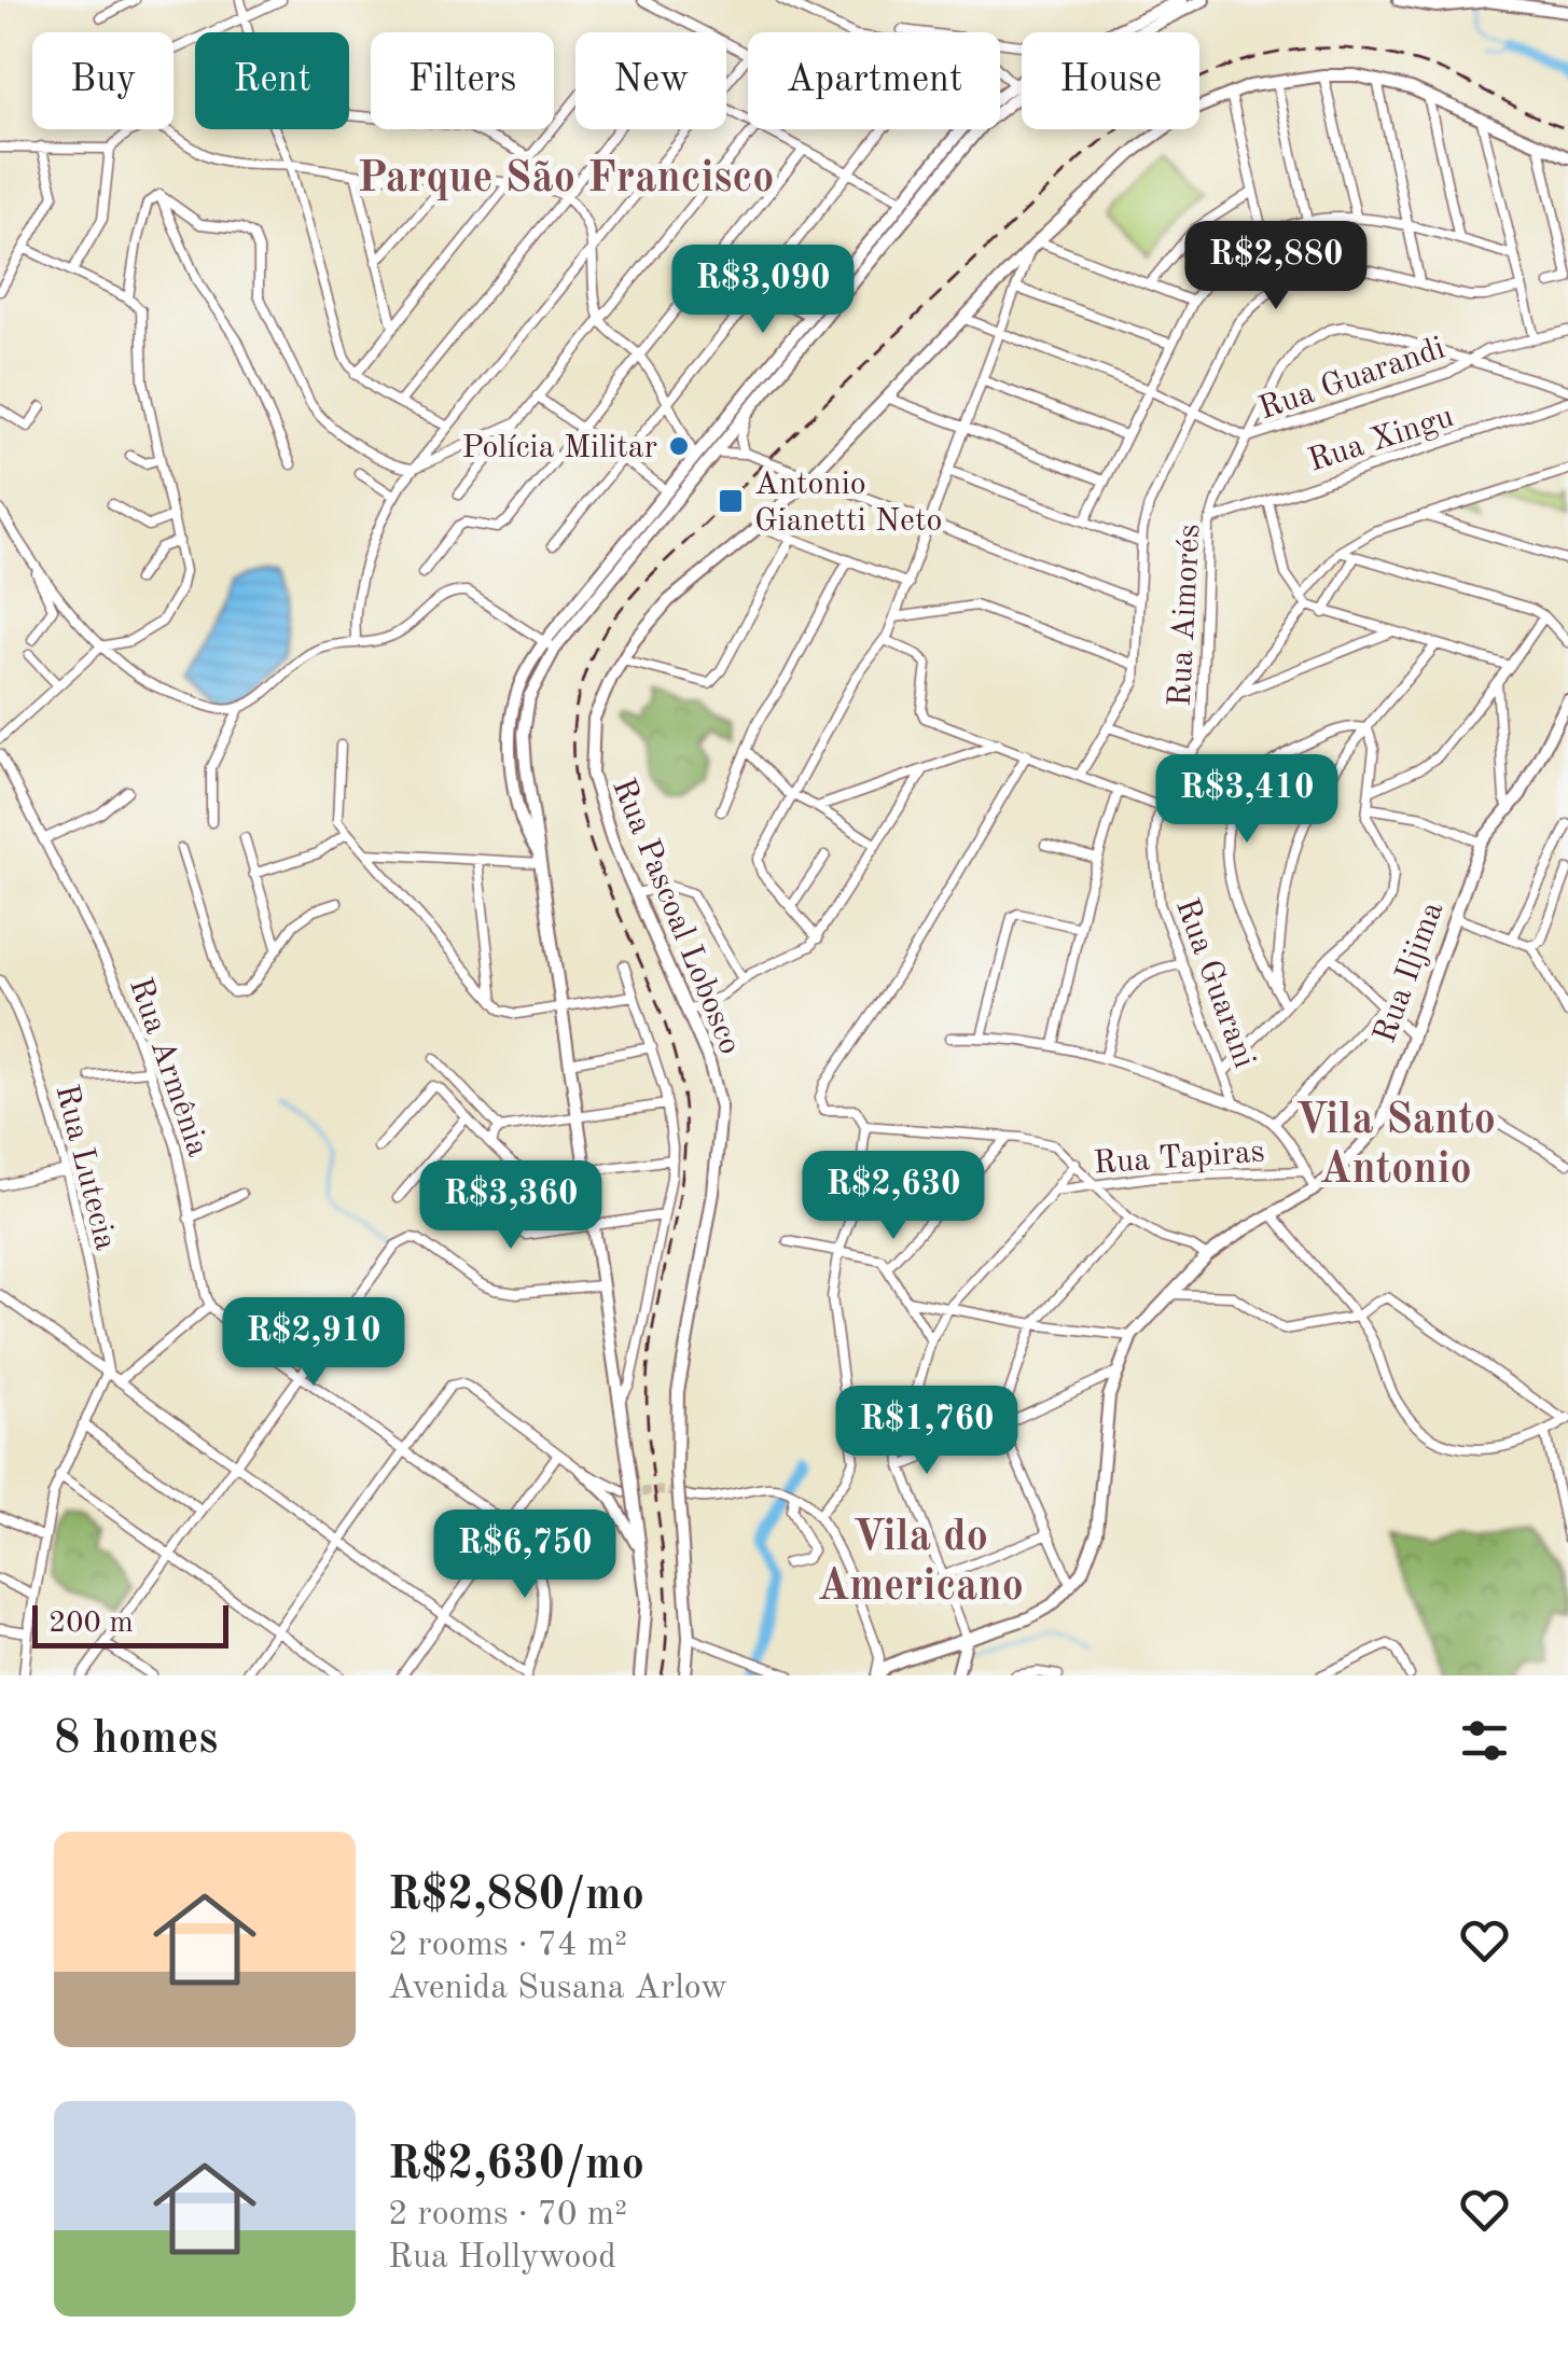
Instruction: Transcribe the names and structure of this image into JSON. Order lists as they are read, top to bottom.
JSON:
{
  "streets": {
    "main road": ["Rua Pascoal Lobosco", "Rua Iljima"],
    "street": [
      "Rua Guarandi",
      "Rua Xingu",
      "Rua Aimorés",
      "Rua Guarani",
      "Rua Armênia",
      "Rua Tapiras",
      "Rua Lutecia"
    ]
  },
  "crossings": [
    ["Rua Guarandi", "Rua Aimorés"],
    ["Rua Xingu", "Rua Aimorés"],
    ["Rua Aimorés", "Rua Guarani"]
  ],
  "districts": ["Parque São Francisco", "Vila Santo Antonio", "Vila do Americano"],
  "places": {
    "other": ["Polícia Militar"],
    "transit": ["Antonio Gianetti Neto"]
  },
  "scale_bar": "200 m",
  "page": {
    "chip": [
      "Buy",
      "Rent",
      "Filters",
      "New",
      "Apartment",
      "House"
    ],
    "price": [
      "R$2,880",
      "R$3,090",
      "R$3,410",
      "R$2,630",
      "R$3,360",
      "R$2,910",
      "R$1,760",
      "R$6,750"
    ],
    "scale": "200 m",
    "heading": "8 homes",
    "list": [
      {
        "name": "R$2,880/mo",
        "note": "2 rooms · 74 m² · Avenida Susana Arlow"
      },
      {
        "name": "R$2,630/mo",
        "note": "2 rooms · 70 m² · Rua Hollywood"
      }
    ]
  }
}
